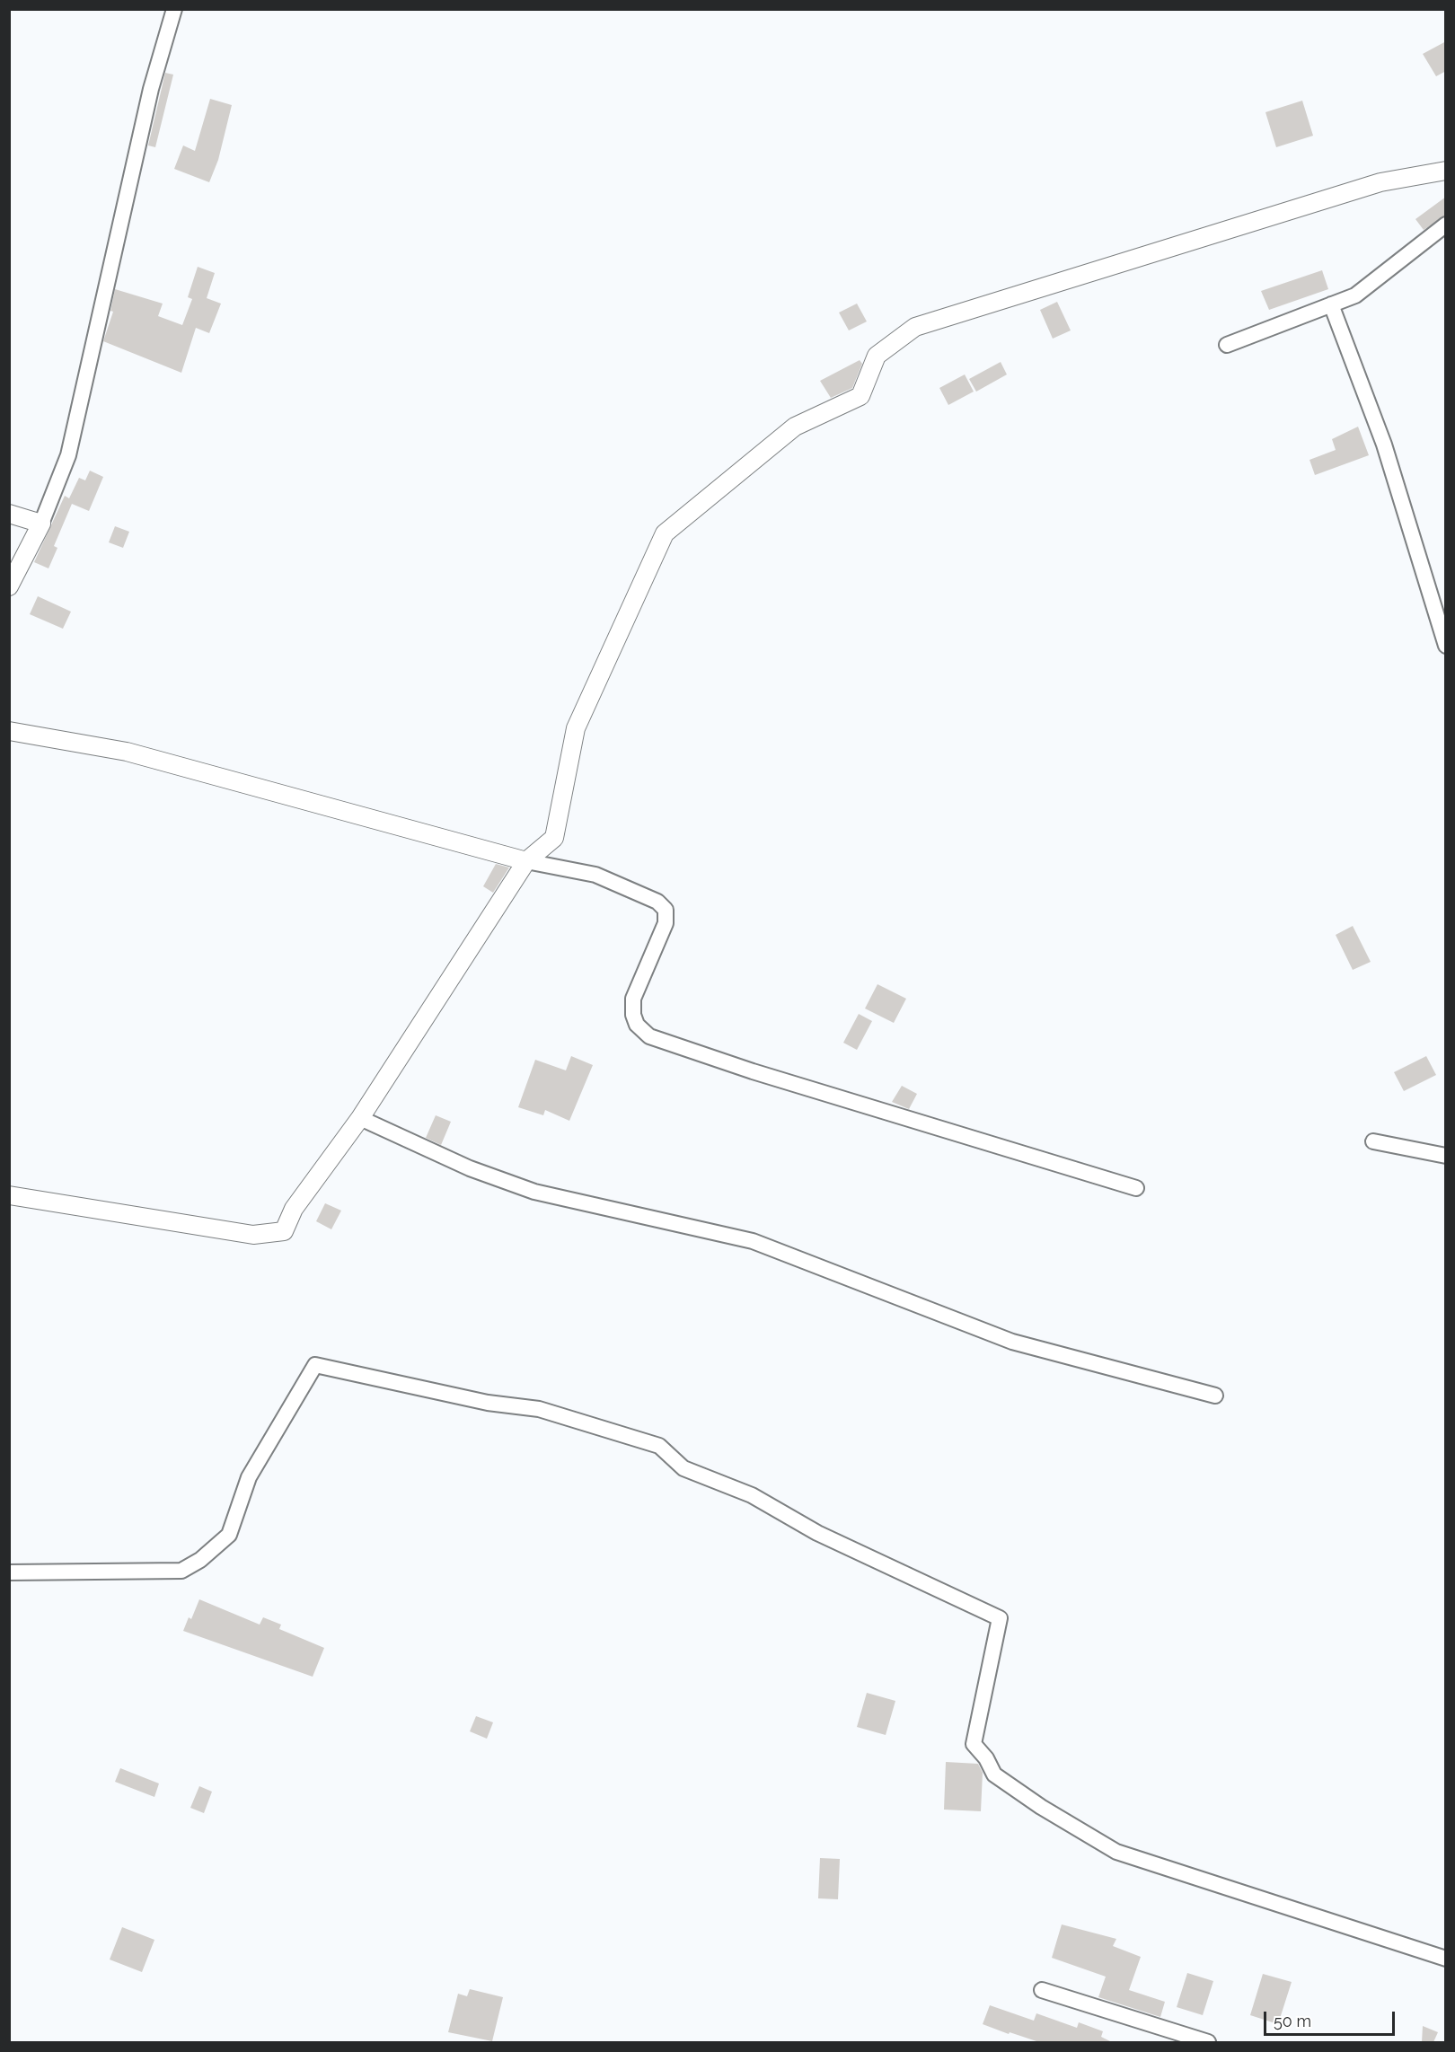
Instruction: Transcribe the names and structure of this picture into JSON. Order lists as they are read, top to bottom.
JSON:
{
  "scale_bar": "50 m"
}
